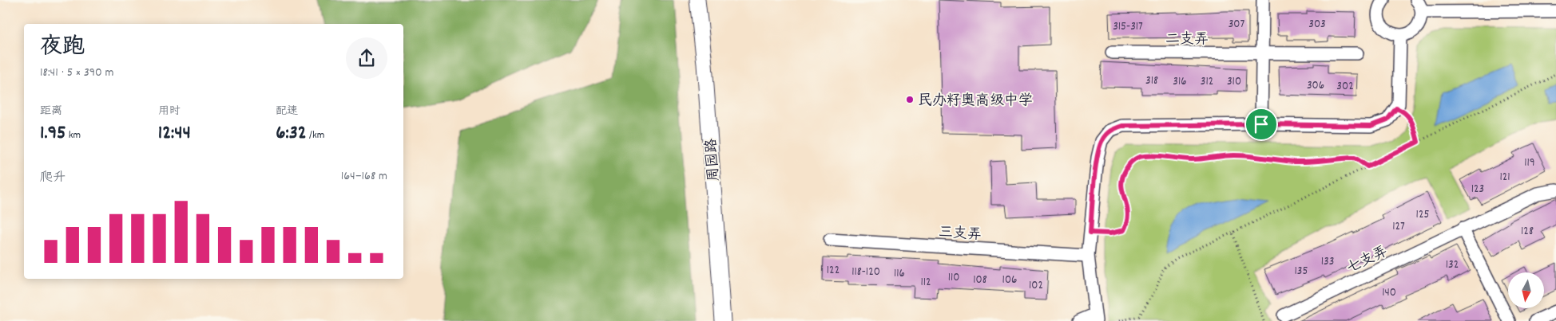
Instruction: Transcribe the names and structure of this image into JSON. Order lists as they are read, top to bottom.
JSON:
{
  "streets": {
    "street": [
      "二支弄",
      "周园路",
      "三支弄",
      "七支弄"
    ]
  },
  "places": ["民办籽奥高级中学"],
  "house_numbers": [
    "307",
    "303",
    "315-317",
    "318",
    "316",
    "312",
    "310",
    "306",
    "302",
    "119",
    "121",
    "123",
    "125",
    "127",
    "128",
    "133",
    "132",
    "122",
    "135",
    "118-120",
    "116",
    "110",
    "108",
    "106",
    "112",
    "102",
    "140"
  ],
  "north": "bottom",
  "page": {
    "heading": ["夜跑", "18:41 · 5 × 390 m"],
    "stats": [
      ["距离", "1.95 km"],
      ["用时", "12:44"],
      ["配速", "6:32 /km"]
    ],
    "chart": ["爬升", "164–168 m"]
  }
}
